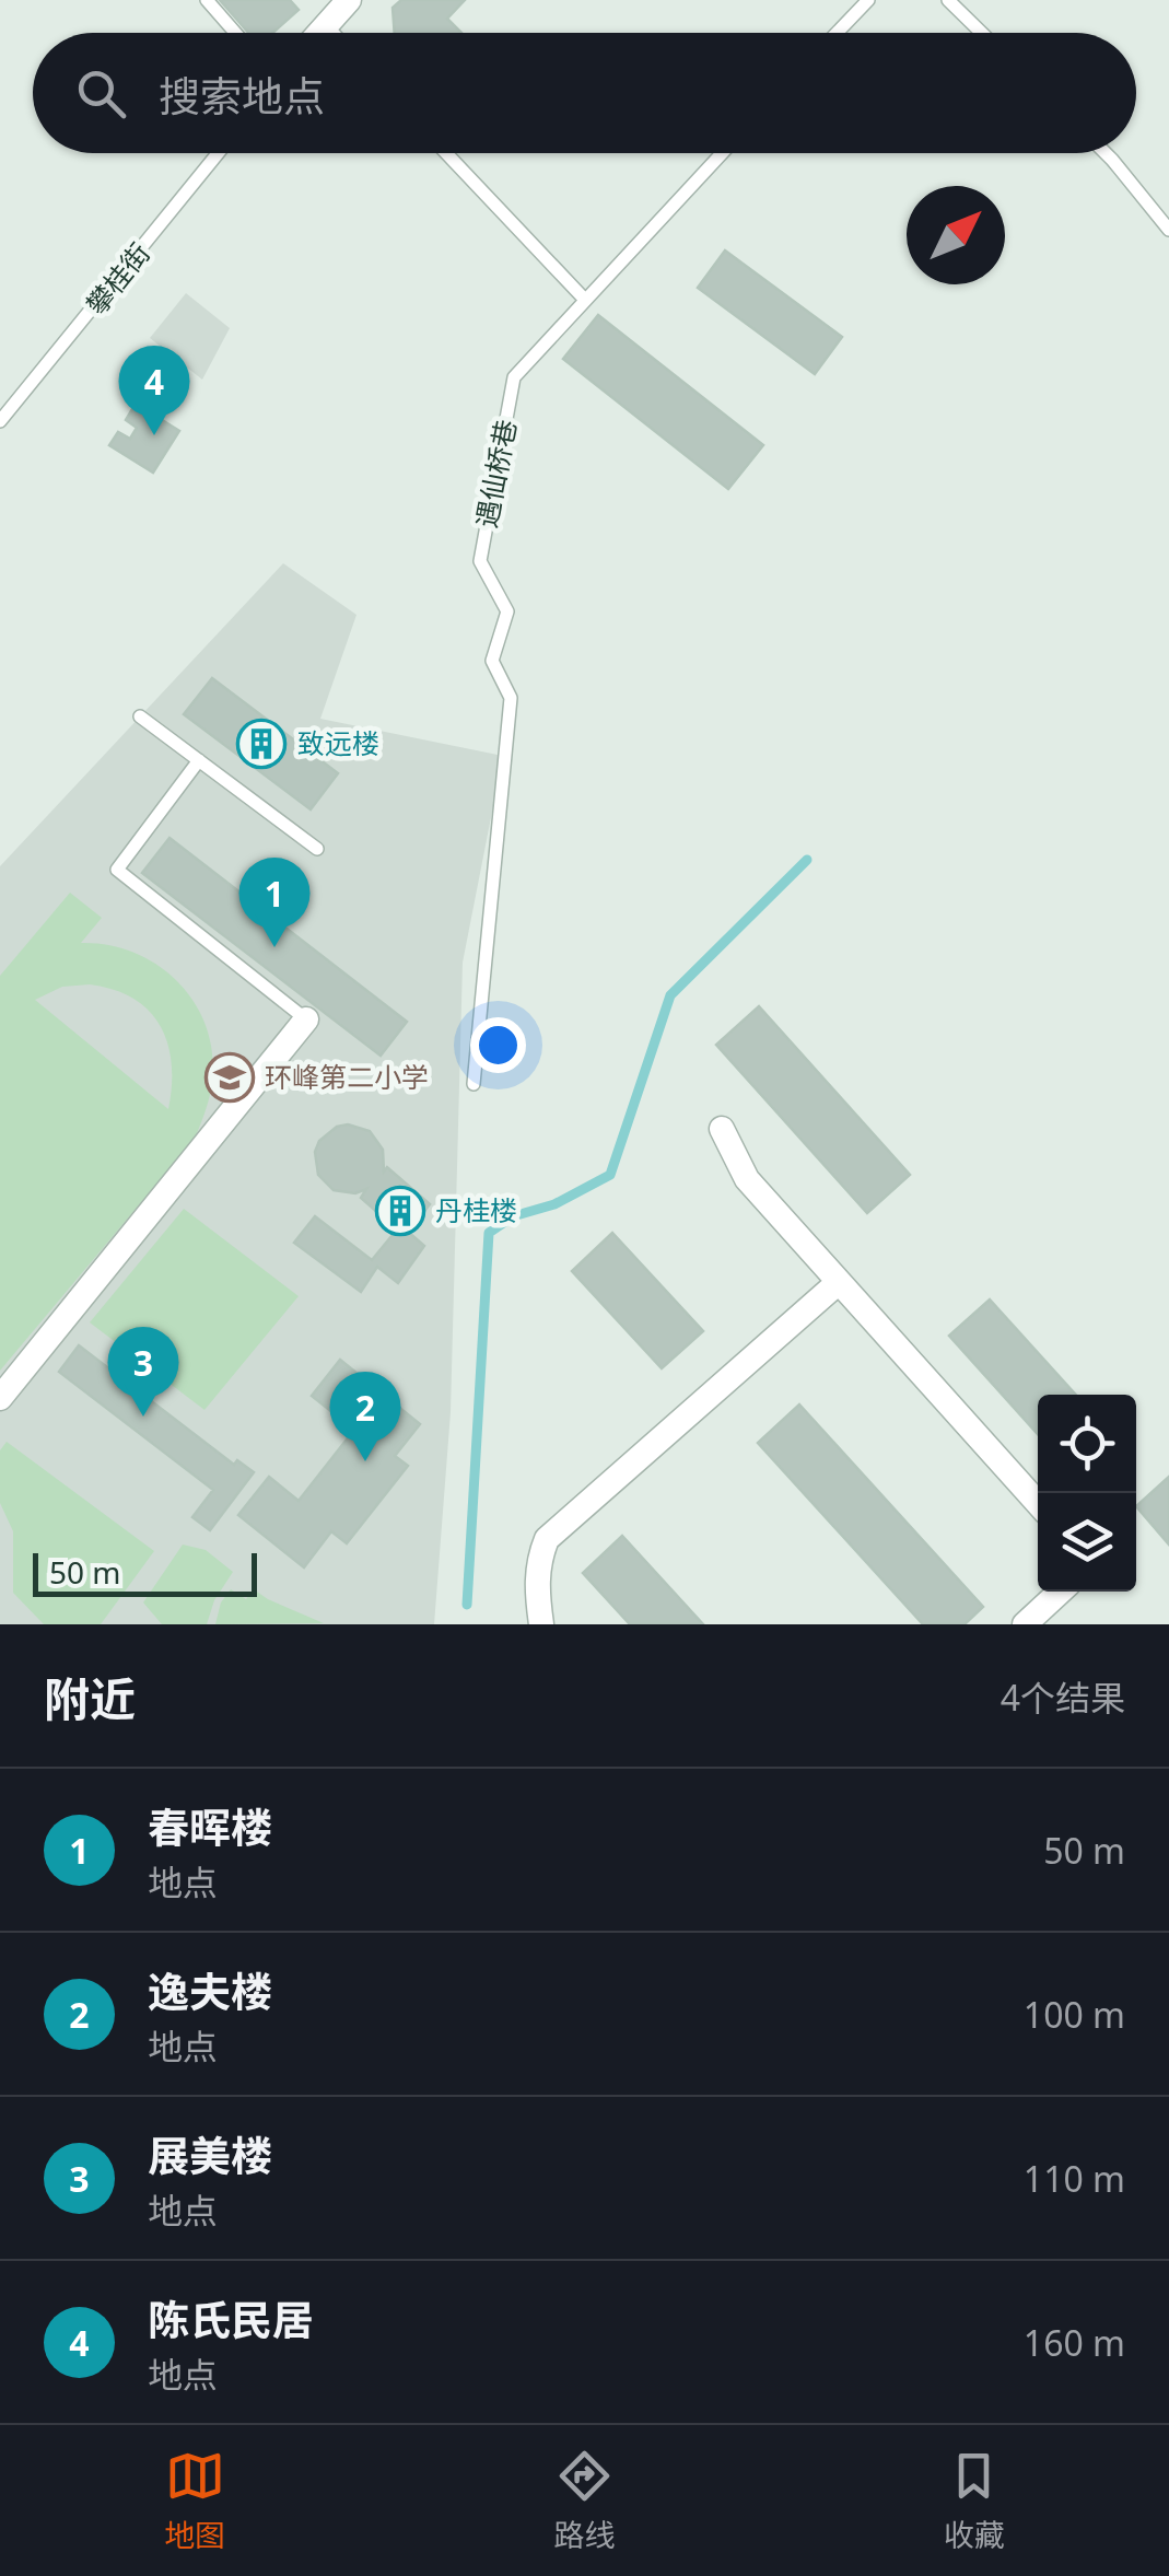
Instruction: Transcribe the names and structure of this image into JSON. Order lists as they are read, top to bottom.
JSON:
{
  "streets": {
    "lane": ["攀桂街", "遇仙桥巷"]
  },
  "places": {
    "building": ["致远楼", "丹桂楼"],
    "school or university": ["环峰第二小学"]
  },
  "scale_bar": "50 m",
  "north": "top right",
  "page": {
    "search": "搜索地点",
    "pins": [
      "4",
      "1",
      "3",
      "2"
    ],
    "scale": "50 m",
    "heading": ["附近", "4个结果"],
    "list": [
      {
        "mark": "1",
        "name": "春晖楼",
        "note": "地点",
        "value": "50 m"
      },
      {
        "mark": "2",
        "name": "逸夫楼",
        "note": "地点",
        "value": "100 m"
      },
      {
        "mark": "3",
        "name": "展美楼",
        "note": "地点",
        "value": "110 m"
      },
      {
        "mark": "4",
        "name": "陈氏民居",
        "note": "地点",
        "value": "160 m"
      }
    ],
    "nav": ["地图", "路线", "收藏"]
  }
}
